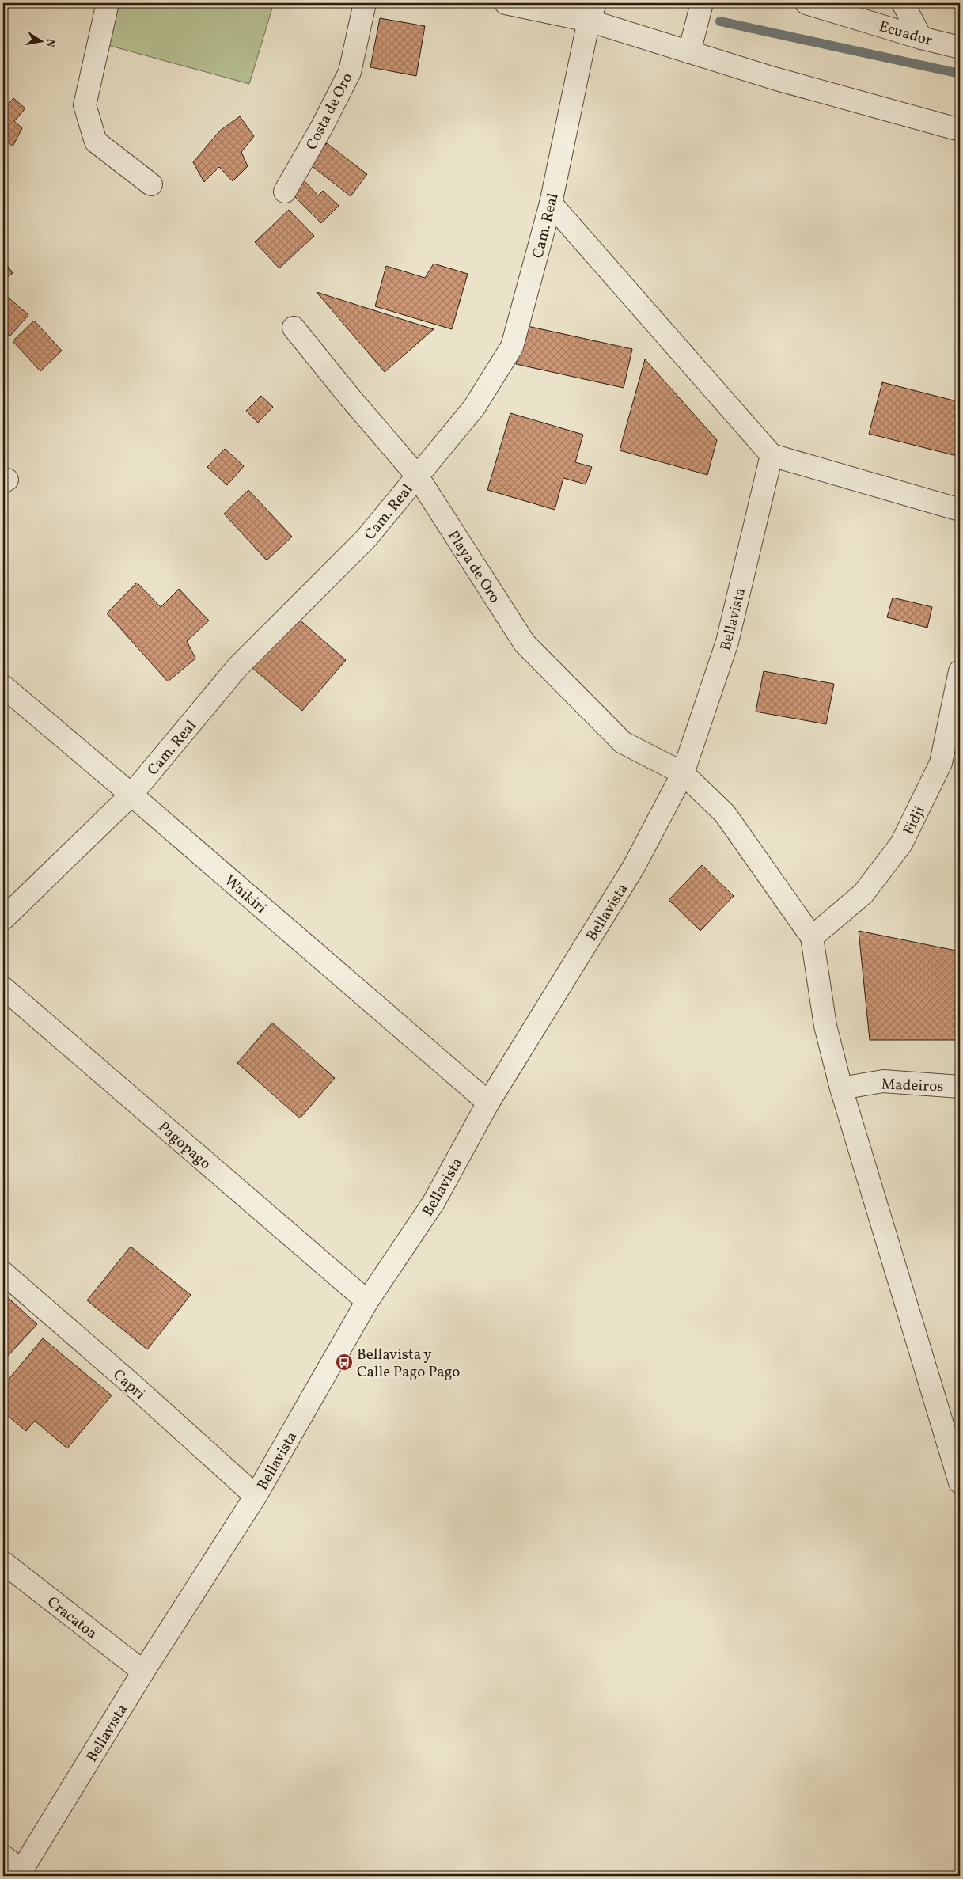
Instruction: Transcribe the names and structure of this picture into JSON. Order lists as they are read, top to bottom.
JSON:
{
  "streets": {
    "street": [
      "Ecuador",
      "Costa de Oro",
      "Cam. Real",
      "Playa de Oro",
      "Bellavista",
      "Fidji",
      "Waikiri",
      "Madeiros",
      "Pagopago",
      "Capri",
      "Cracatoa"
    ]
  },
  "crossings": [
    ["Cam. Real", "Playa de Oro"],
    ["Cam. Real", "Waikiri"],
    ["Playa de Oro", "Bellavista"],
    ["Playa de Oro", "Fidji"],
    ["Bellavista", "Waikiri"],
    ["Bellavista", "Pagopago"],
    ["Bellavista", "Capri"],
    ["Bellavista", "Cracatoa"]
  ],
  "places": {
    "bus stop": ["Bellavista y Calle Pago Pago"]
  },
  "north": "right"
}
